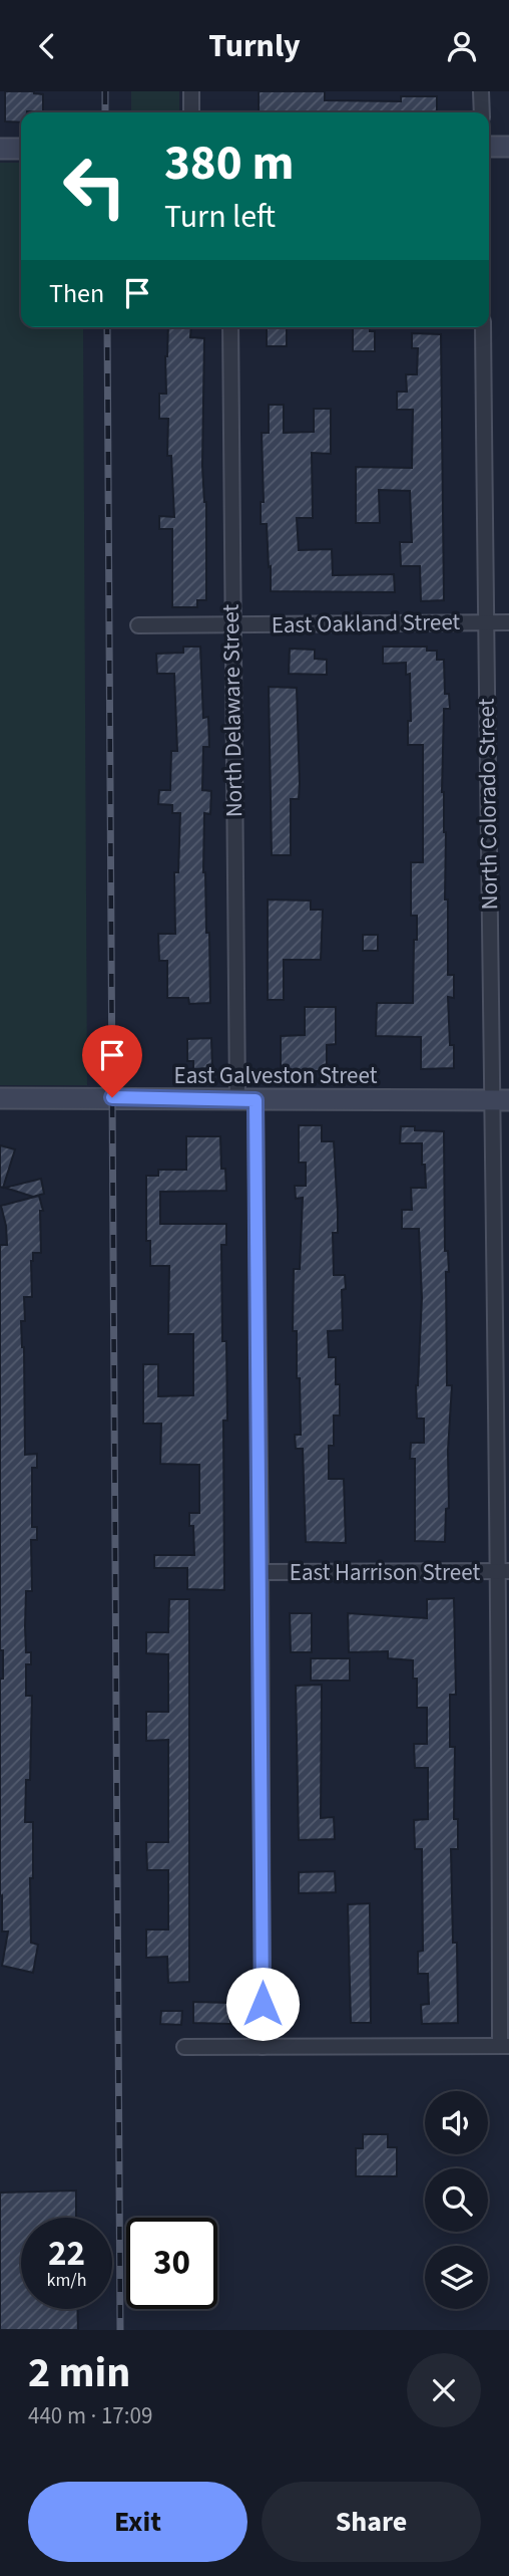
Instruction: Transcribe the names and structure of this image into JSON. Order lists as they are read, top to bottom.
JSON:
{
  "streets": {
    "street": [
      "East Oakland Street",
      "North Delaware Street",
      "North Colorado Street",
      "East Galveston Street",
      "East Harrison Street"
    ]
  },
  "crossings": [
    ["East Oakland Street", "North Delaware Street"],
    ["East Oakland Street", "North Colorado Street"],
    ["North Delaware Street", "East Galveston Street"],
    ["North Delaware Street", "East Harrison Street"],
    ["North Colorado Street", "East Galveston Street"],
    ["North Colorado Street", "East Harrison Street"]
  ],
  "page": {
    "header": "Turnly",
    "turn": ["380 m", "Turn left"],
    "then": "Then",
    "speed": "22 km/h",
    "limit": "30",
    "heading": ["2 min", "440 m · 17:09"],
    "buttons": ["Exit", "Share"]
  }
}
